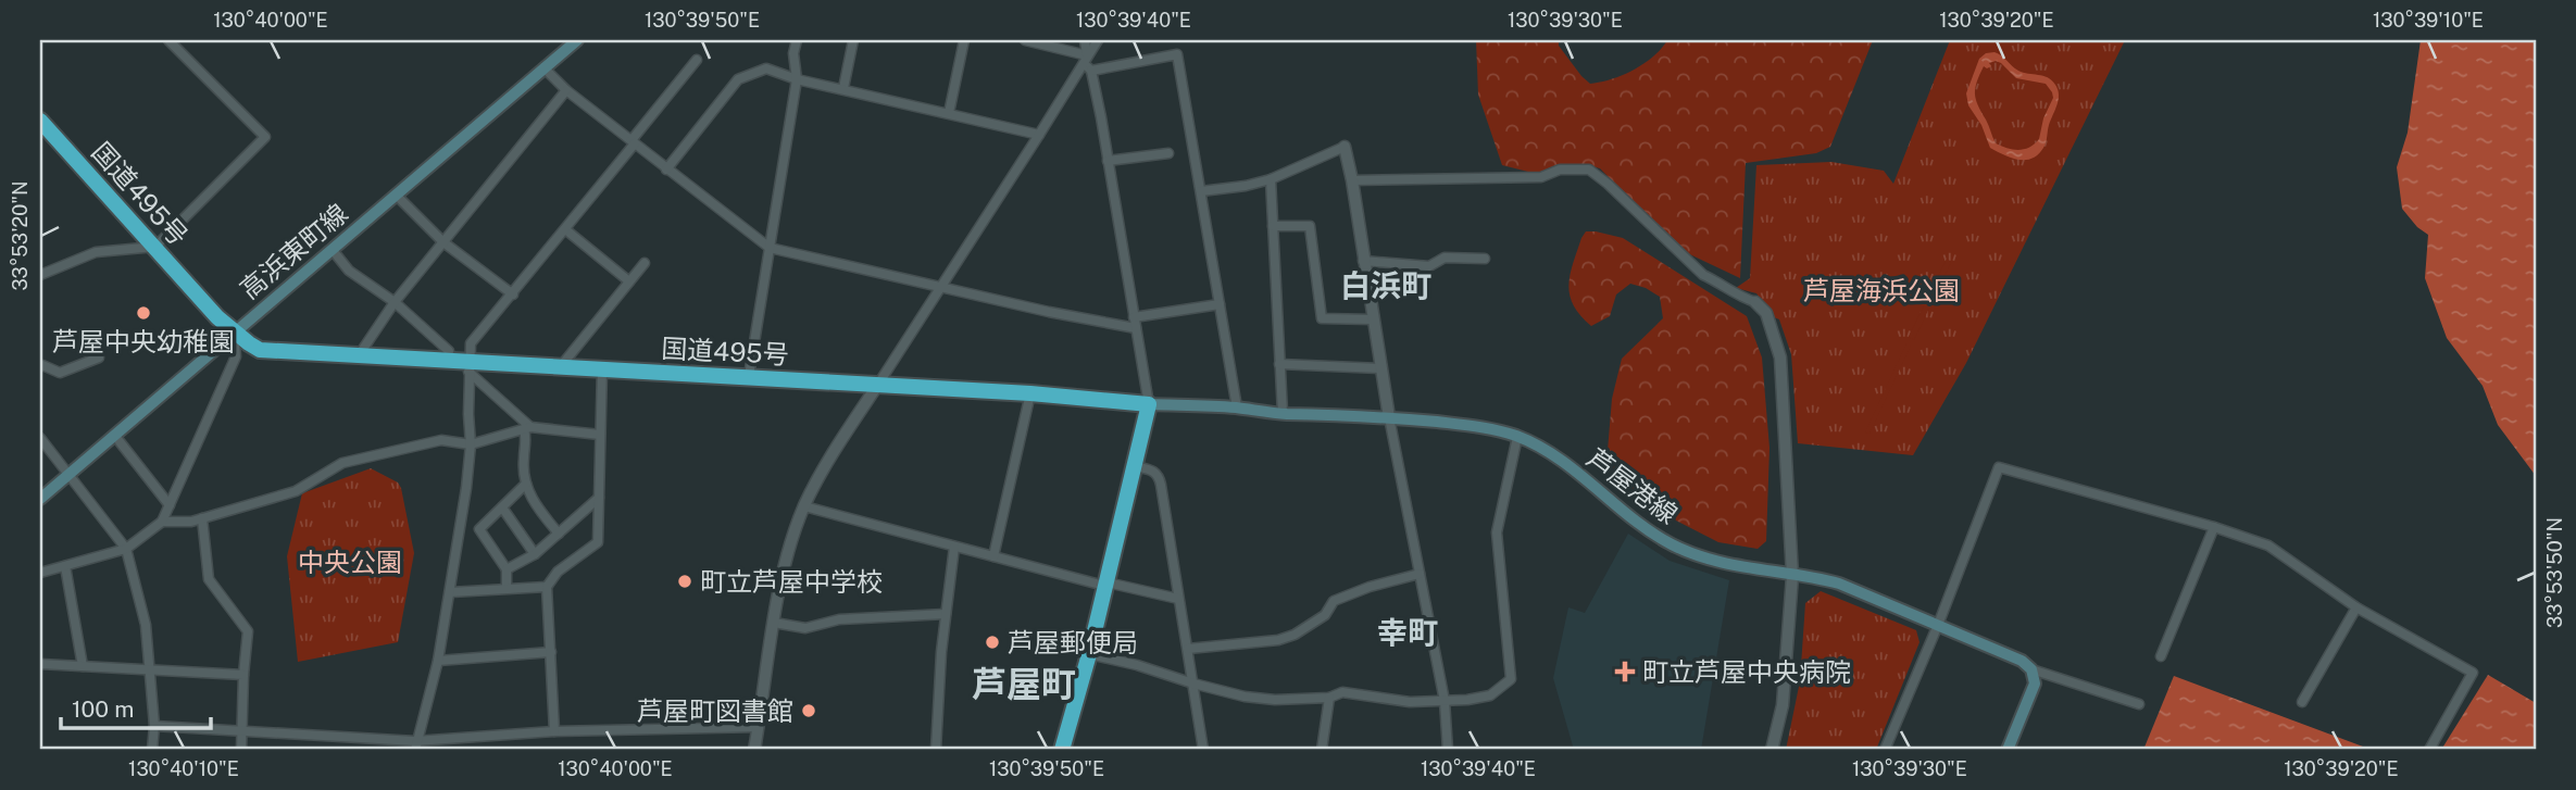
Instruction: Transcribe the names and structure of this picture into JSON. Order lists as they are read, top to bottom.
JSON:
{
  "streets": {
    "highway": ["国道495号"],
    "main road": ["高浜東町線", "芦屋港線"]
  },
  "crossings": [
    ["国道495号", "高浜東町線"],
    ["国道495号", "芦屋港線"]
  ],
  "districts": ["白浜町", "幸町", "芦屋町"],
  "parks": ["芦屋海浜公園", "中央公園"],
  "places": {
    "other": [
      "芦屋中央幼稚園",
      "町立芦屋中学校",
      "芦屋郵便局",
      "芦屋町図書館"
    ],
    "health": ["町立芦屋中央病院"]
  },
  "scale_bar": "100 m",
  "coordinates": [
    "130°40'00\"E",
    "130°39'50\"E",
    "130°39'40\"E",
    "130°39'30\"E",
    "130°39'20\"E",
    "130°39'10\"E",
    "33°53'20\"N",
    "33°53'50\"N",
    "130°40'10\"E"
  ]
}
